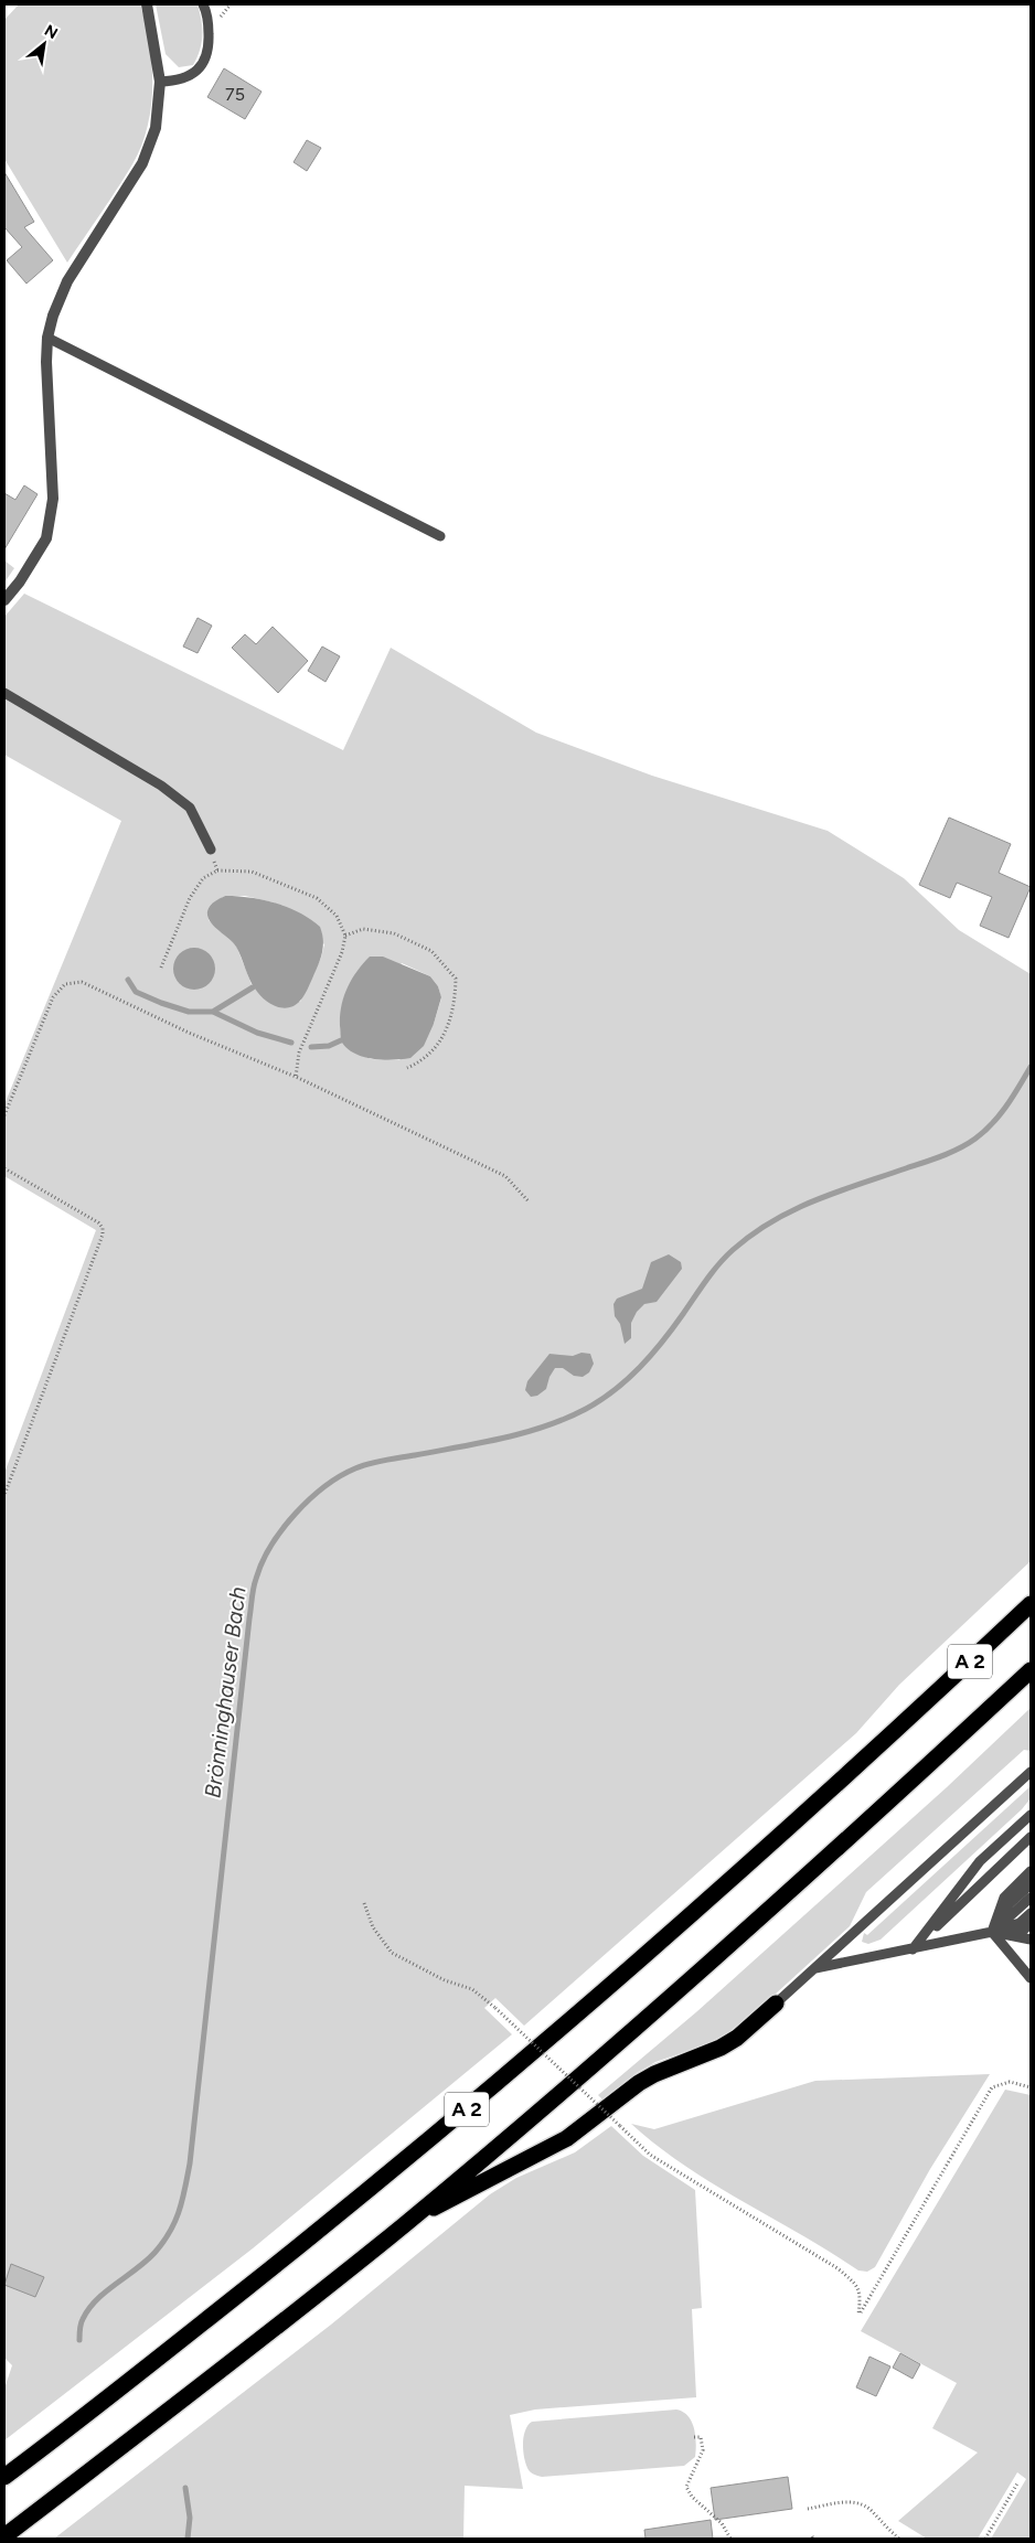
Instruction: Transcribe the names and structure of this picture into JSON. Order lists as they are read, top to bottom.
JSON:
{
  "streets": {
    "highway": ["A 2"]
  },
  "water": ["Brönninghauser Bach"],
  "house_numbers": ["75"],
  "north": "top right"
}
